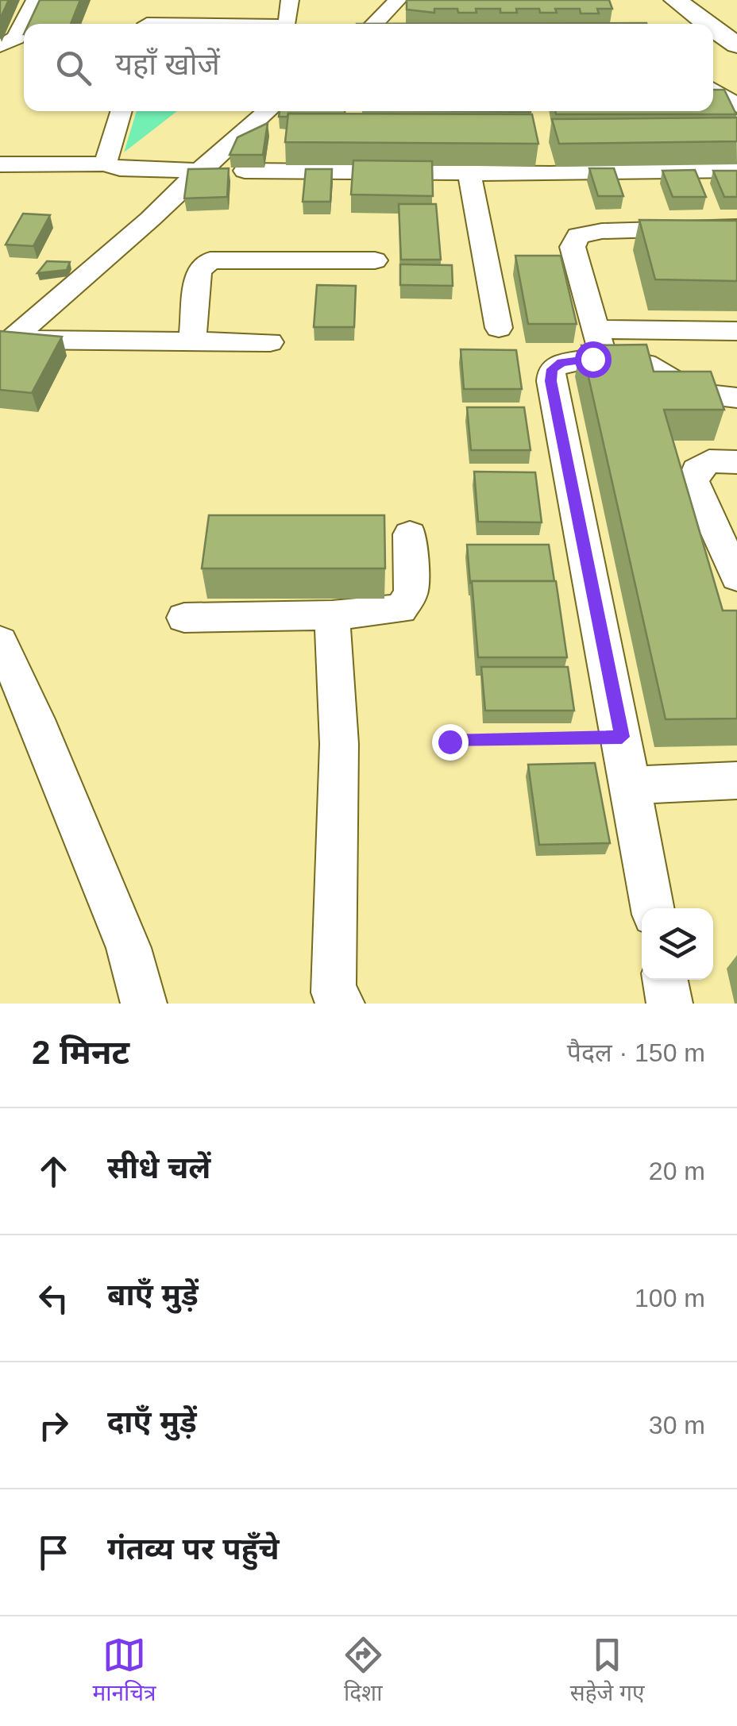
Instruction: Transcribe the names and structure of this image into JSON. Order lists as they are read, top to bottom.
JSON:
{
  "page": {
    "search": "यहाँ खोजें",
    "heading": ["2 मिनट", "पैदल · 150 m"],
    "list": [
      ["सीधे चलें", "20 m"],
      ["बाएँ मुड़ें", "100 m"],
      ["दाएँ मुड़ें", "30 m"],
      "गंतव्य पर पहुँचे"
    ],
    "nav": ["मानचित्र", "दिशा", "सहेजे गए"]
  }
}
